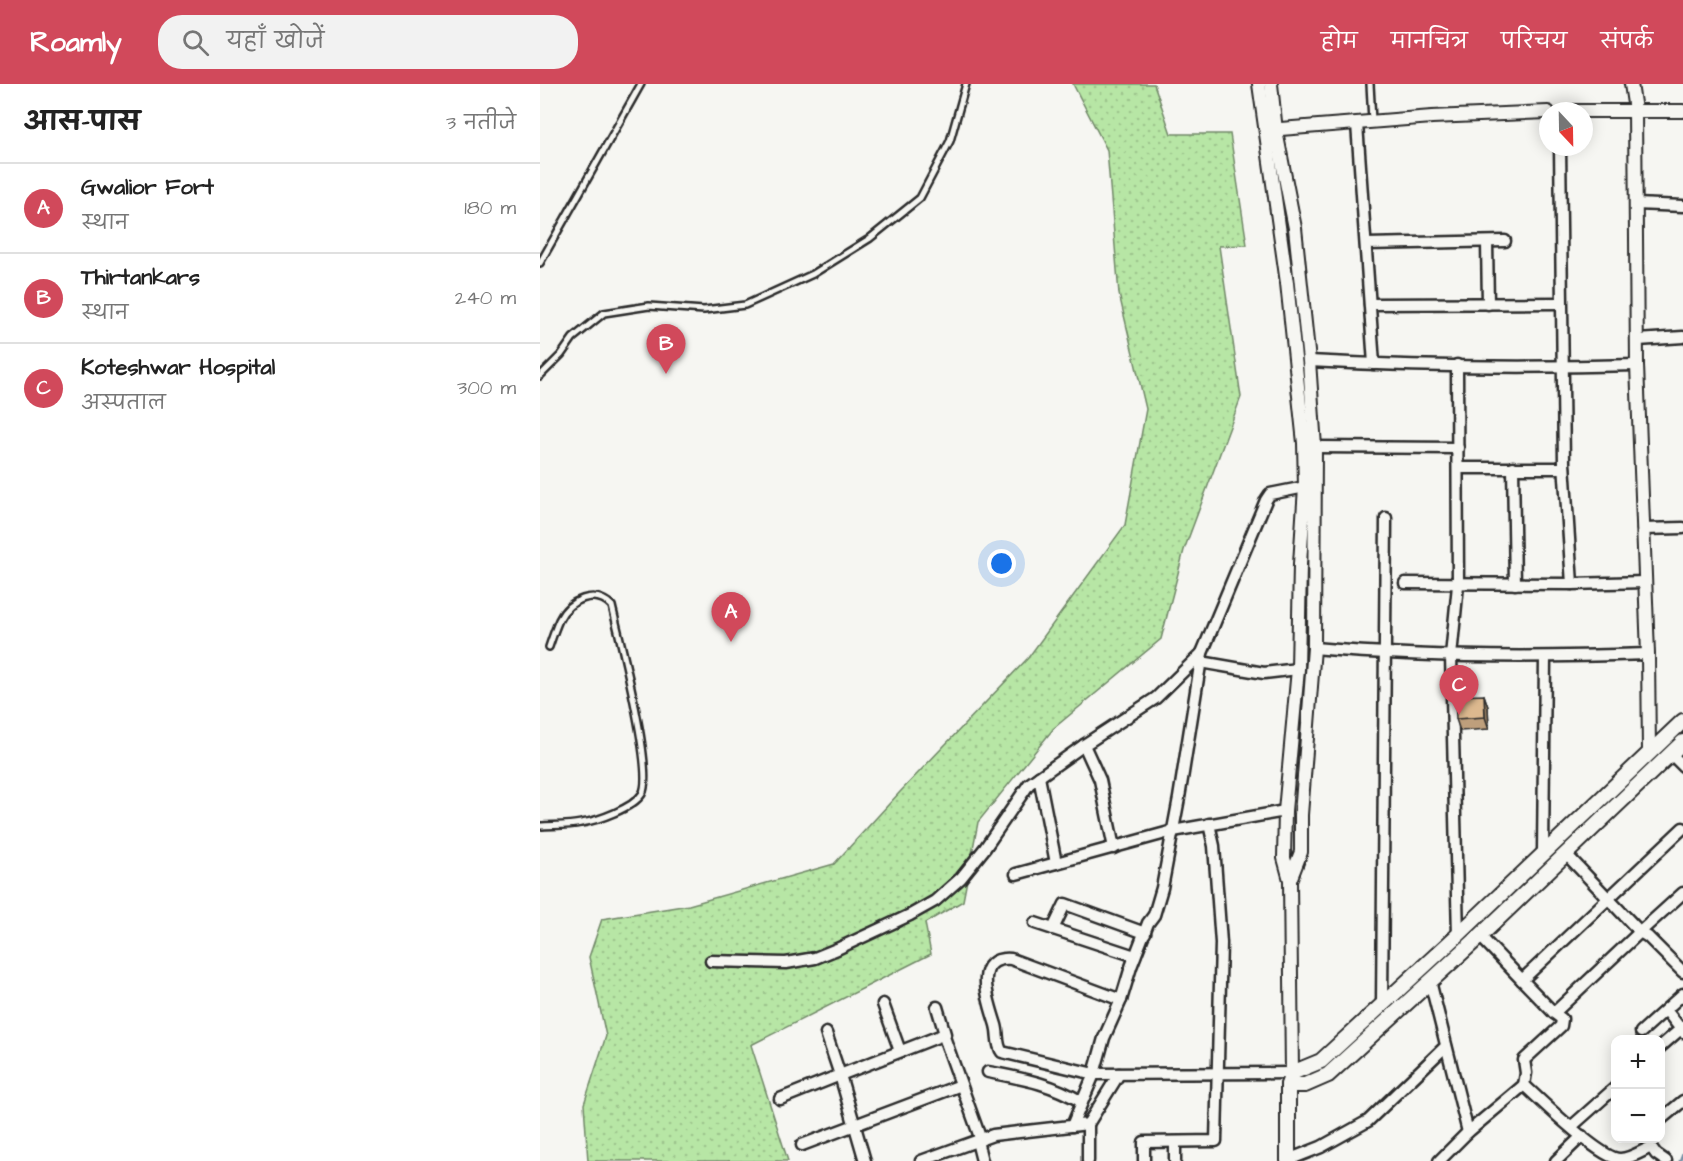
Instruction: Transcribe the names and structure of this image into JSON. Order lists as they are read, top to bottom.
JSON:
{
  "north": "bottom",
  "page": {
    "header": "Roamly",
    "search": "यहाँ खोजें",
    "nav": [
      "होम",
      "मानचित्र",
      "परिचय",
      "संपर्क"
    ],
    "heading": ["आस-पास", "3 नतीजे"],
    "list": [
      {
        "mark": "A",
        "name": "Gwalior Fort",
        "note": "स्थान",
        "value": "180 m"
      },
      {
        "mark": "B",
        "name": "Thirtankars",
        "note": "स्थान",
        "value": "240 m"
      },
      {
        "mark": "C",
        "name": "Koteshwar Hospital",
        "note": "अस्पताल",
        "value": "300 m"
      }
    ],
    "pins": ["B", "A", "C"],
    "map_buttons": ["+", "−"]
  }
}
